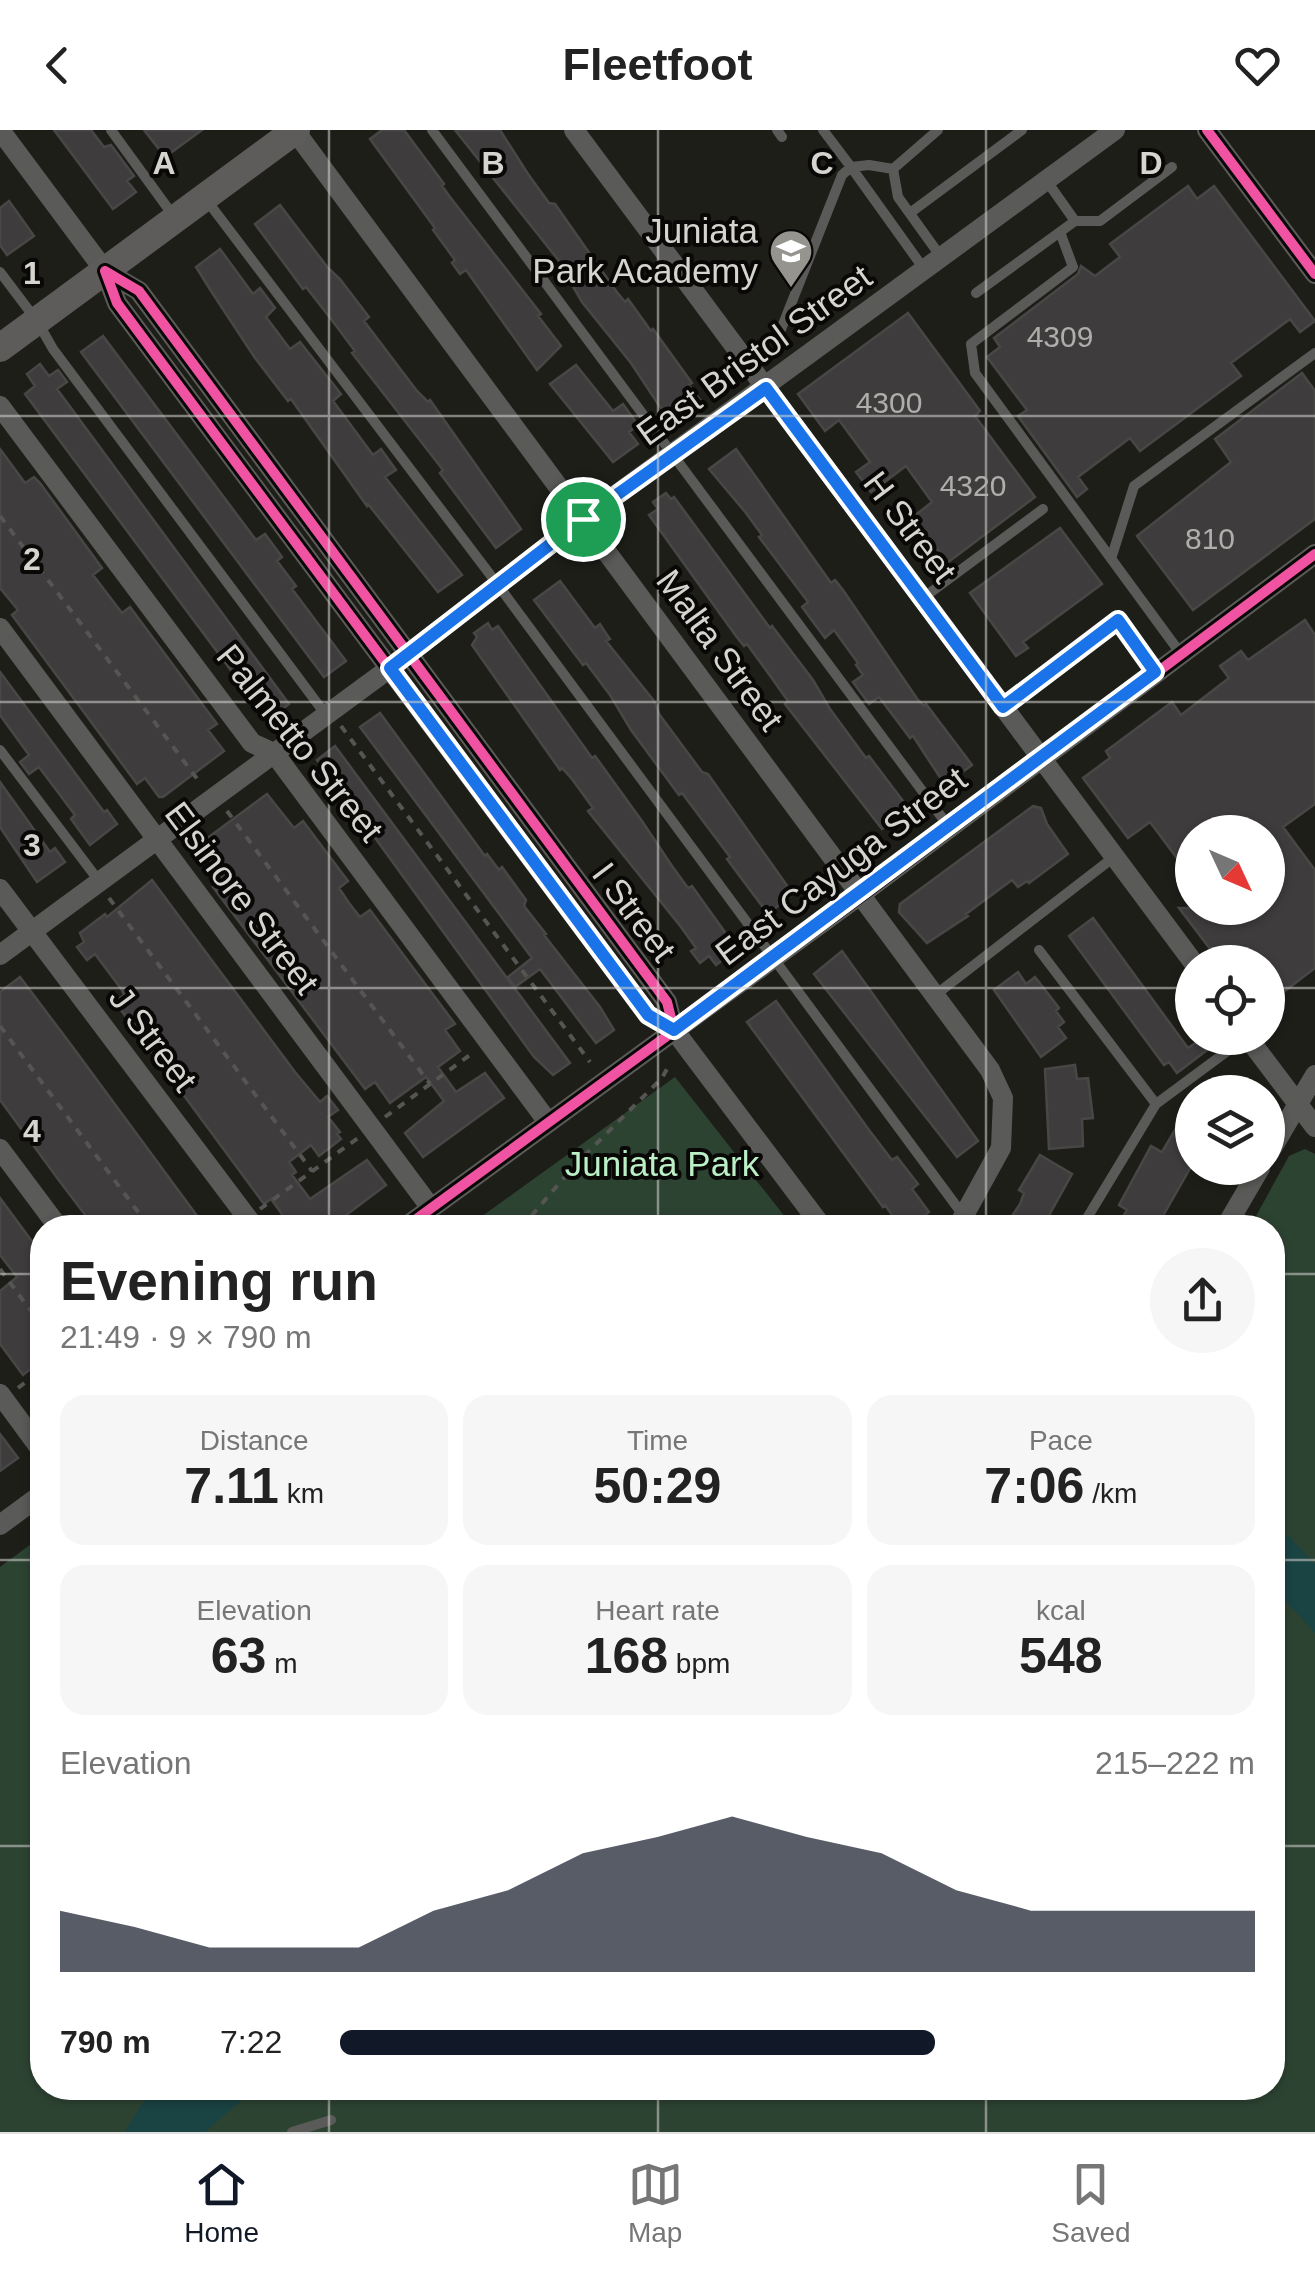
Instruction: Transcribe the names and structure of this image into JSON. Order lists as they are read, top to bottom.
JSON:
{
  "streets": {
    "street": [
      "East Bristol Street",
      "H Street",
      "Malta Street",
      "Palmetto Street",
      "East Cayuga Street",
      "Elsinore Street",
      "I Street",
      "J Street"
    ]
  },
  "crossings": [
    ["East Bristol Street", "H Street"],
    ["East Bristol Street", "Malta Street"],
    ["East Bristol Street", "Palmetto Street"],
    ["East Bristol Street", "Elsinore Street"],
    ["East Bristol Street", "I Street"],
    ["East Bristol Street", "J Street"],
    ["H Street", "East Cayuga Street"],
    ["Malta Street", "East Cayuga Street"],
    ["Palmetto Street", "East Cayuga Street"],
    ["East Cayuga Street", "Elsinore Street"],
    ["East Cayuga Street", "I Street"]
  ],
  "parks": ["Juniata Park"],
  "places": {
    "school or university": ["Juniata Park Academy"]
  },
  "house_numbers": [
    "4309",
    "4300",
    "4320",
    "810"
  ],
  "north": "bottom right",
  "page": {
    "header": "Fleetfoot",
    "heading": ["Evening run", "21:49 · 9 × 790 m"],
    "stats": [
      ["Distance", "7.11 km"],
      ["Time", "50:29"],
      ["Pace", "7:06 /km"],
      ["Elevation", "63 m"],
      ["Heart rate", "168 bpm"],
      ["kcal", "548"]
    ],
    "chart": ["Elevation", "215–222 m"],
    "list": [
      {
        "name": "790 m",
        "note": "7:22"
      }
    ],
    "tabs": ["Home", "Map", "Saved"]
  },
  "grid": {
    "columns": [
      "A",
      "B",
      "C",
      "D"
    ],
    "rows": [
      "1",
      "2",
      "3",
      "4"
    ]
  }
}
